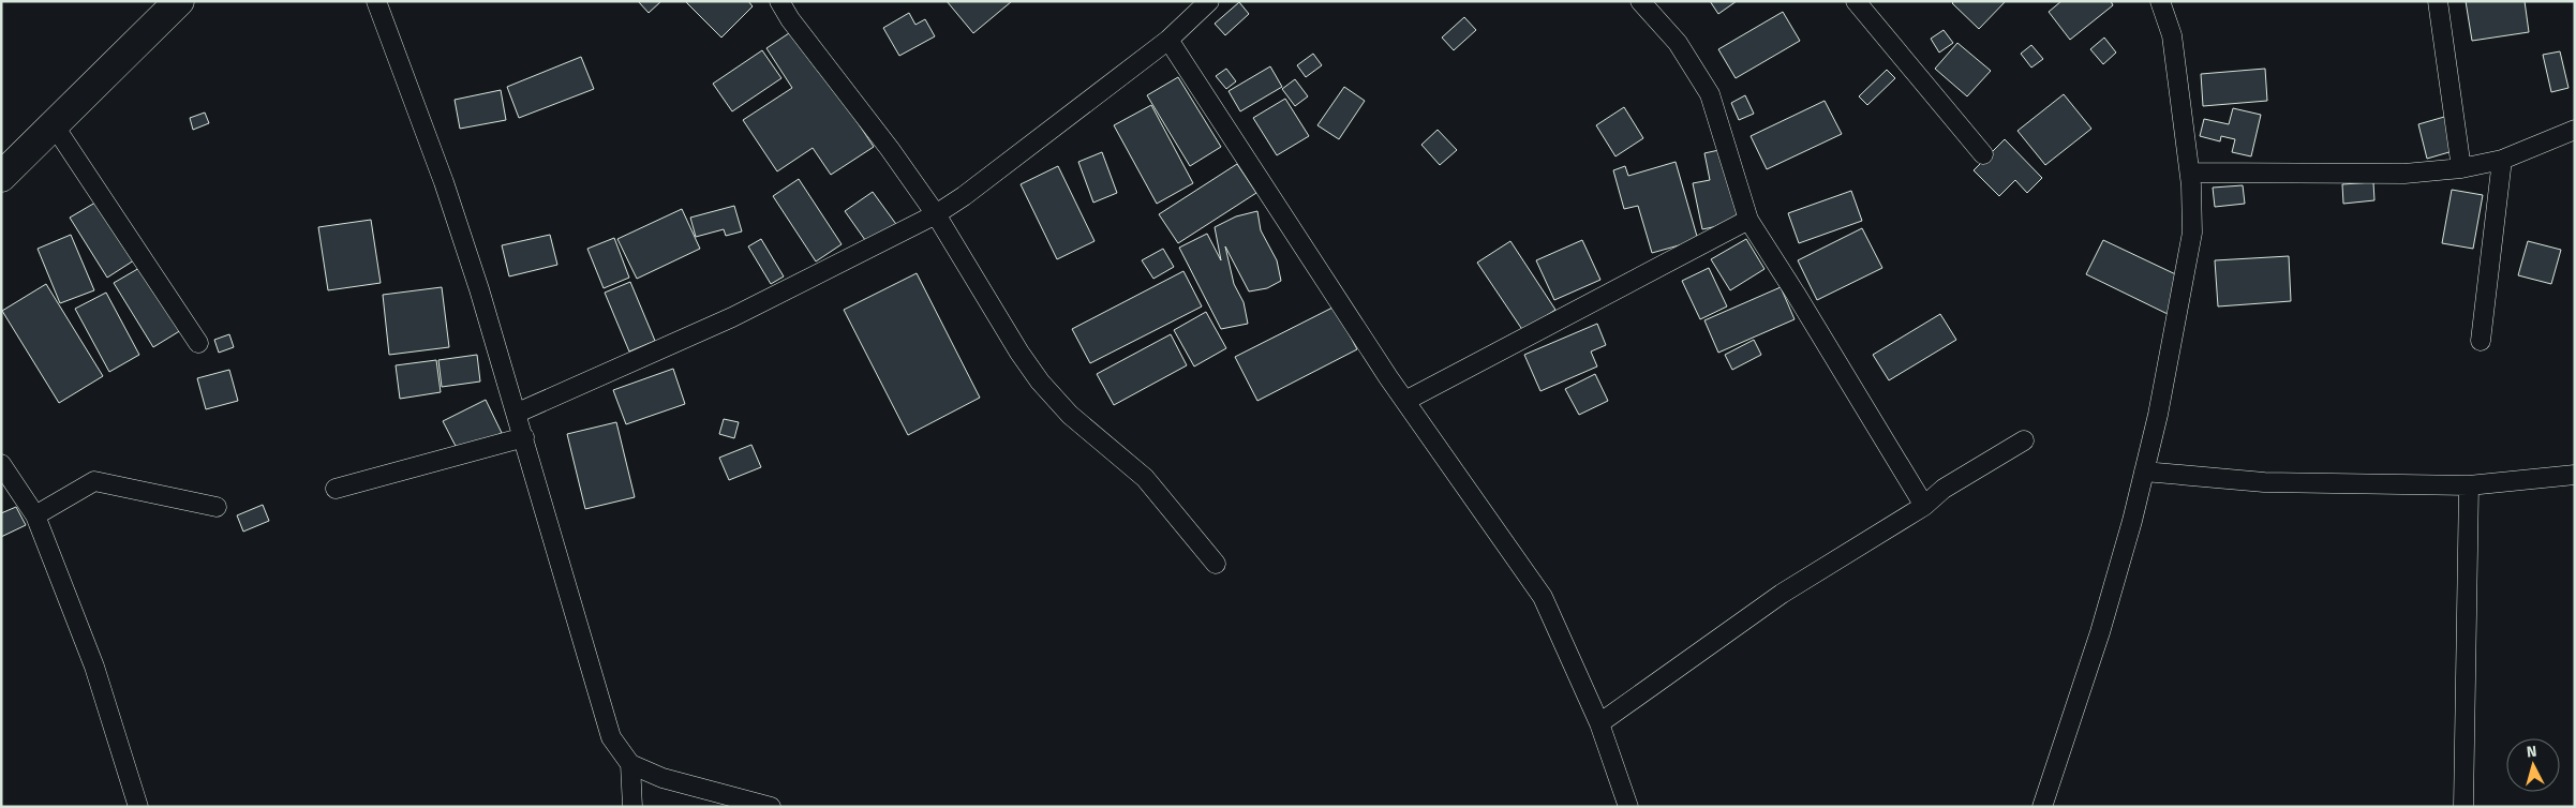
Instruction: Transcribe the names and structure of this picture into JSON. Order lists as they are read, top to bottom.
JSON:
{
  "north": "top"
}
